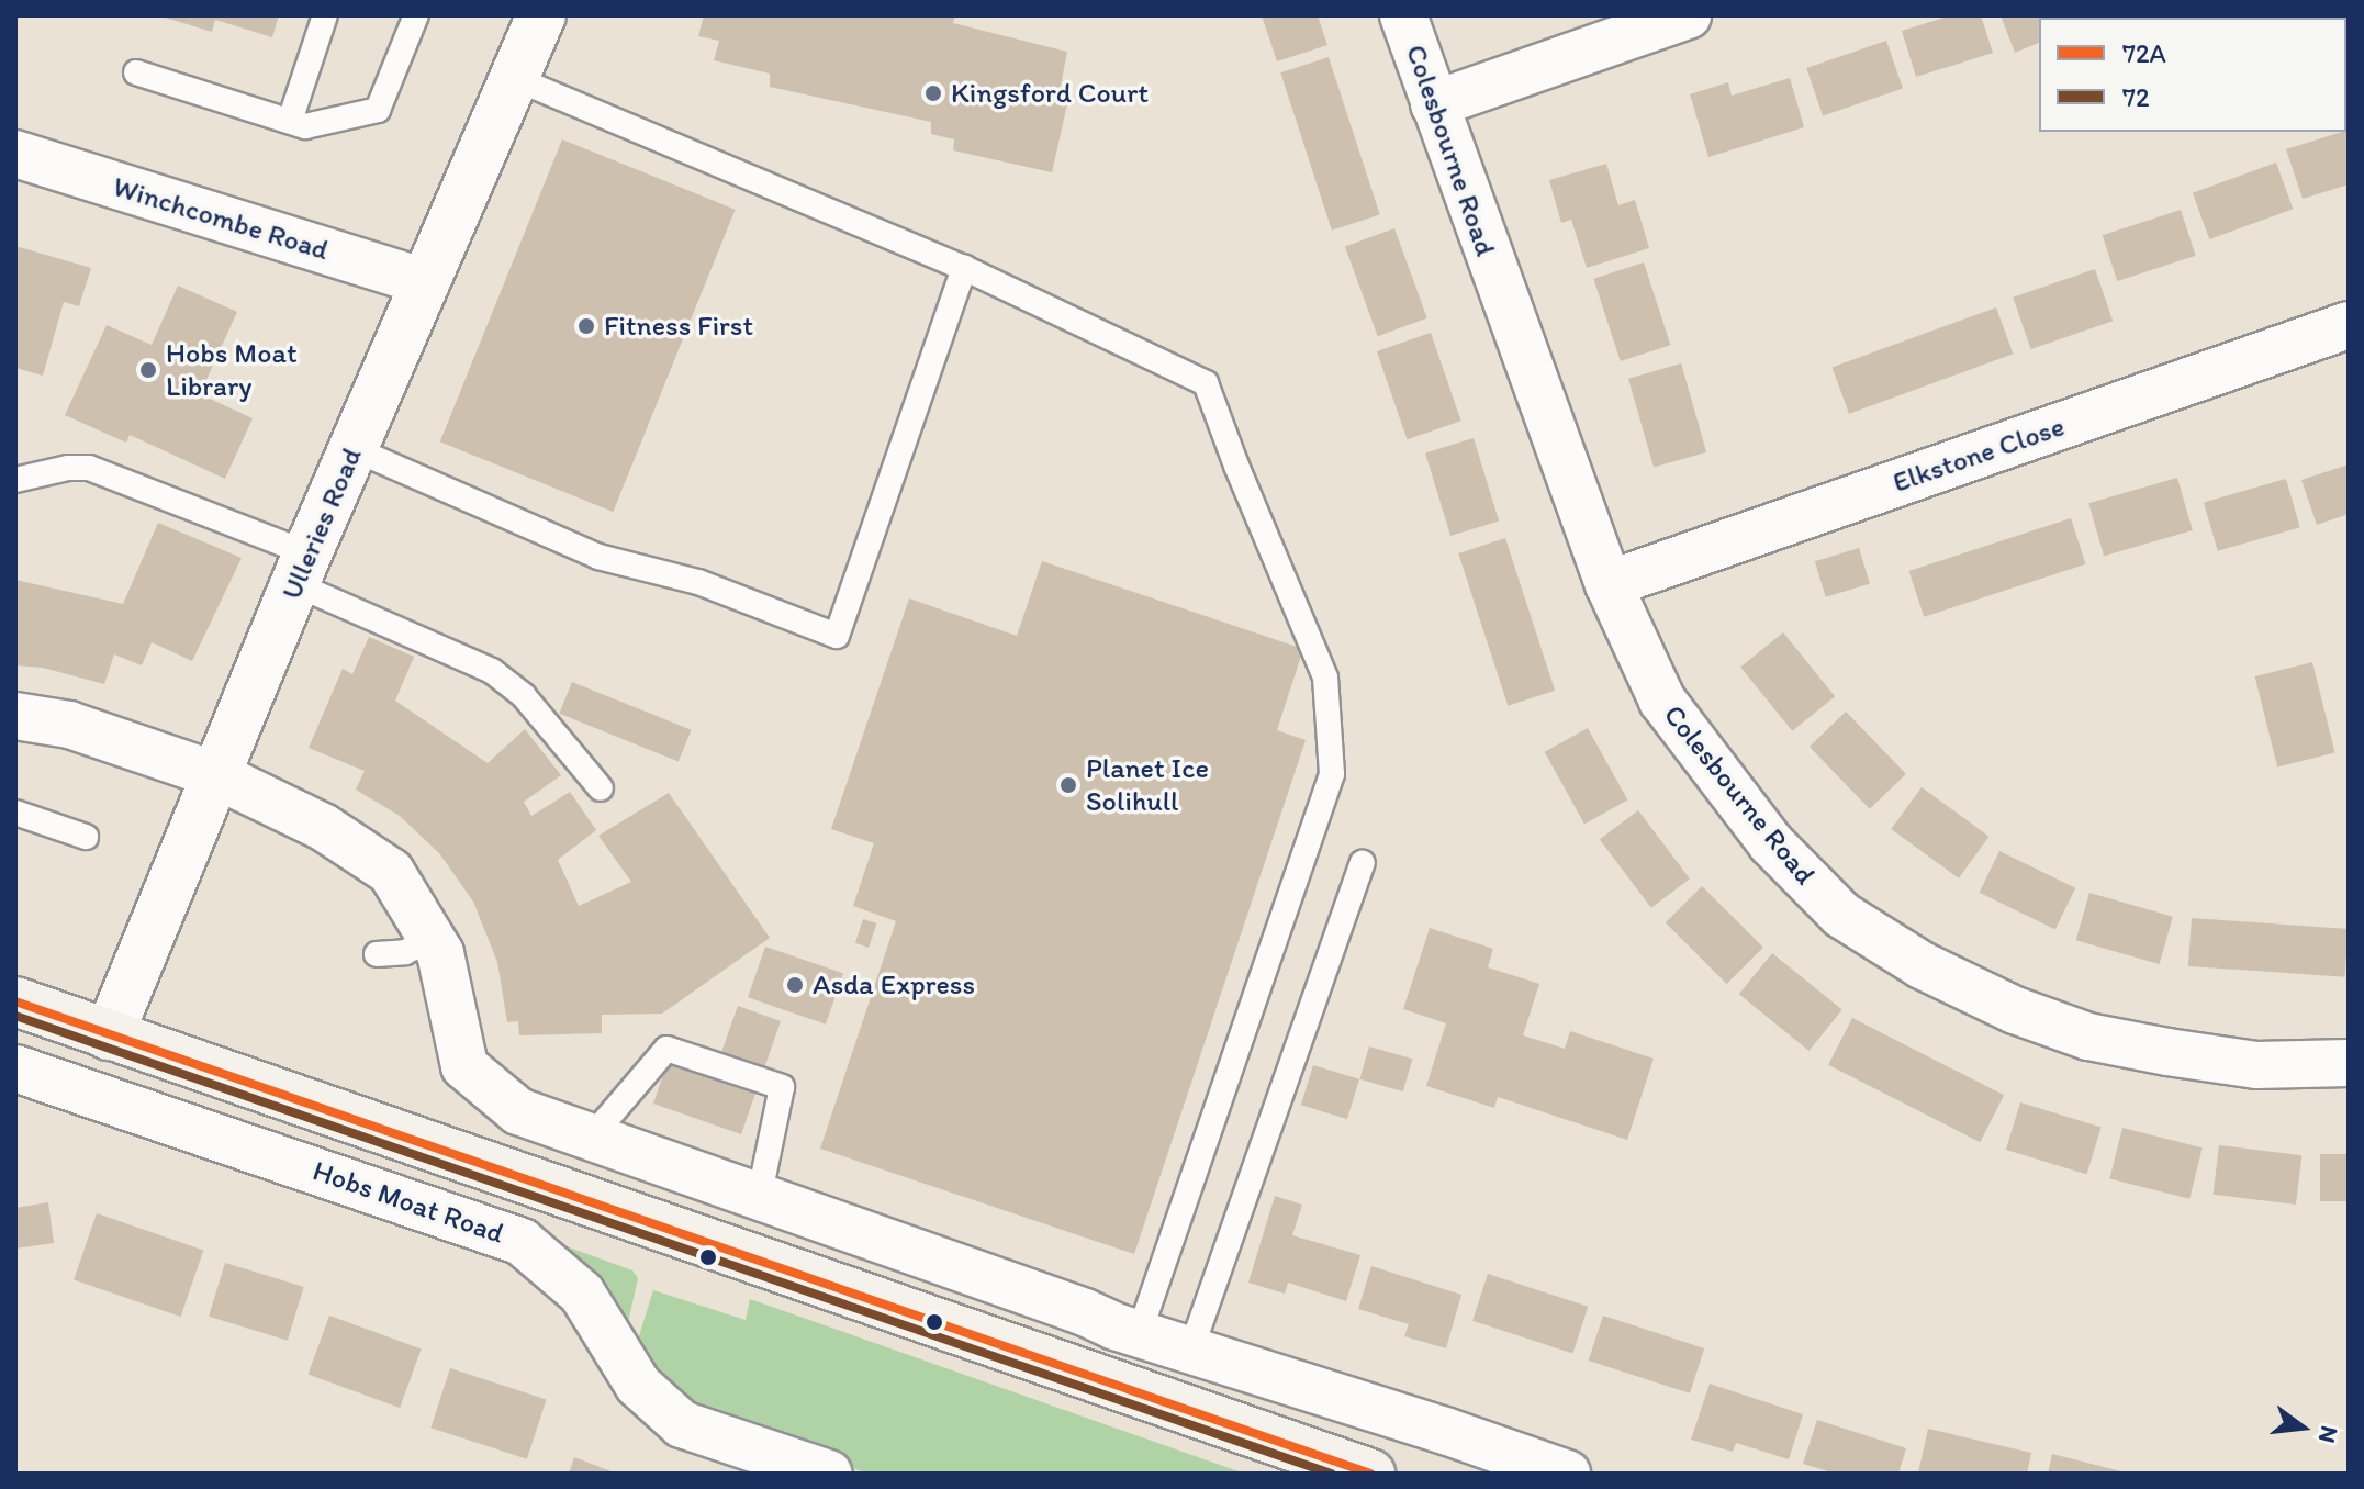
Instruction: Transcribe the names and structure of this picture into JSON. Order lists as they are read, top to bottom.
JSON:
{
  "streets": {
    "main road": ["Hobs Moat Road"],
    "street": [
      "Colesbourne Road",
      "Winchcombe Road",
      "Elkstone Close",
      "Ulleries Road"
    ]
  },
  "crossings": [
    ["Colesbourne Road", "Elkstone Close"],
    ["Winchcombe Road", "Ulleries Road"],
    ["Ulleries Road", "Hobs Moat Road"]
  ],
  "places": [
    "Kingsford Court",
    "Fitness First",
    "Hobs Moat Library",
    "Planet Ice Solihull",
    "Asda Express"
  ],
  "lines": ["transit line 72A", "transit line 72"],
  "legend": ["72A", "72"],
  "north": "right"
}
